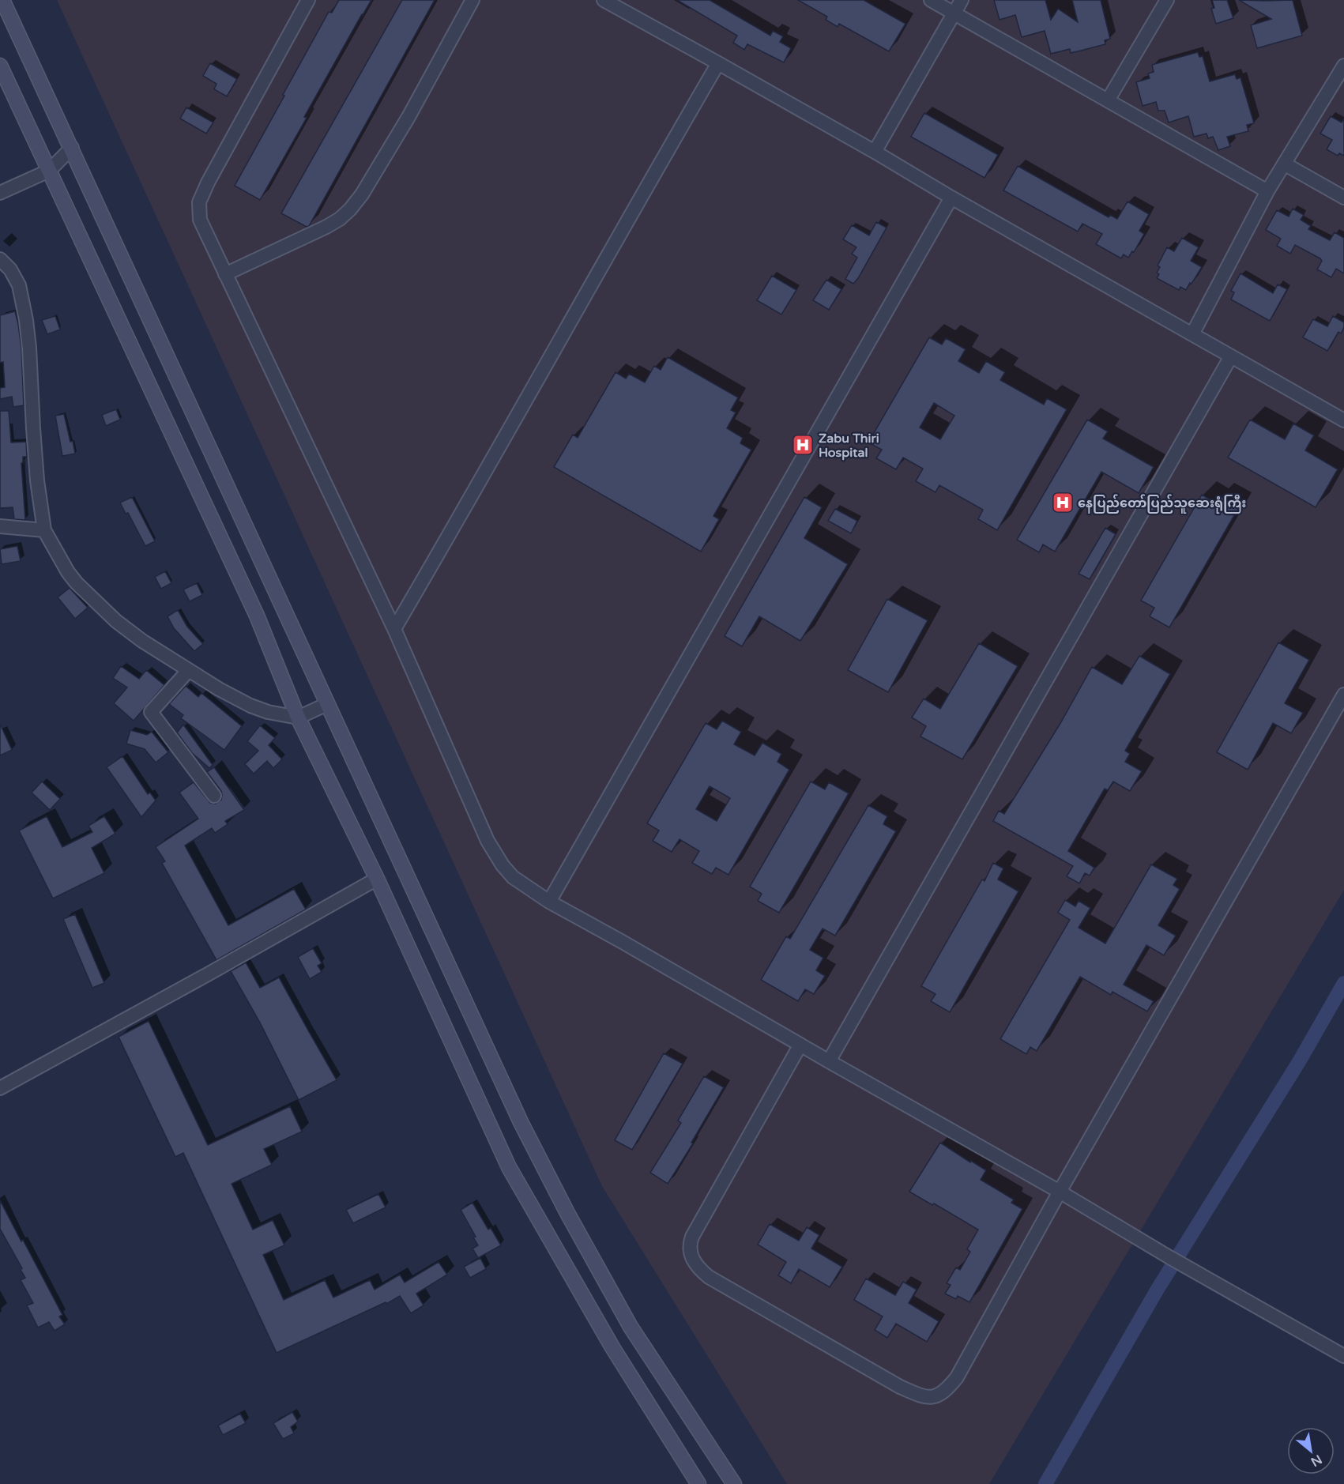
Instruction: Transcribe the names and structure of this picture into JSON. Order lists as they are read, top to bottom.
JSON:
{
  "places": {
    "hospital": ["Zabu Thiri Hospital", "နေပြည်တော်ပြည်သူဆေးရုံကြီး"]
  },
  "north": "bottom right"
}
